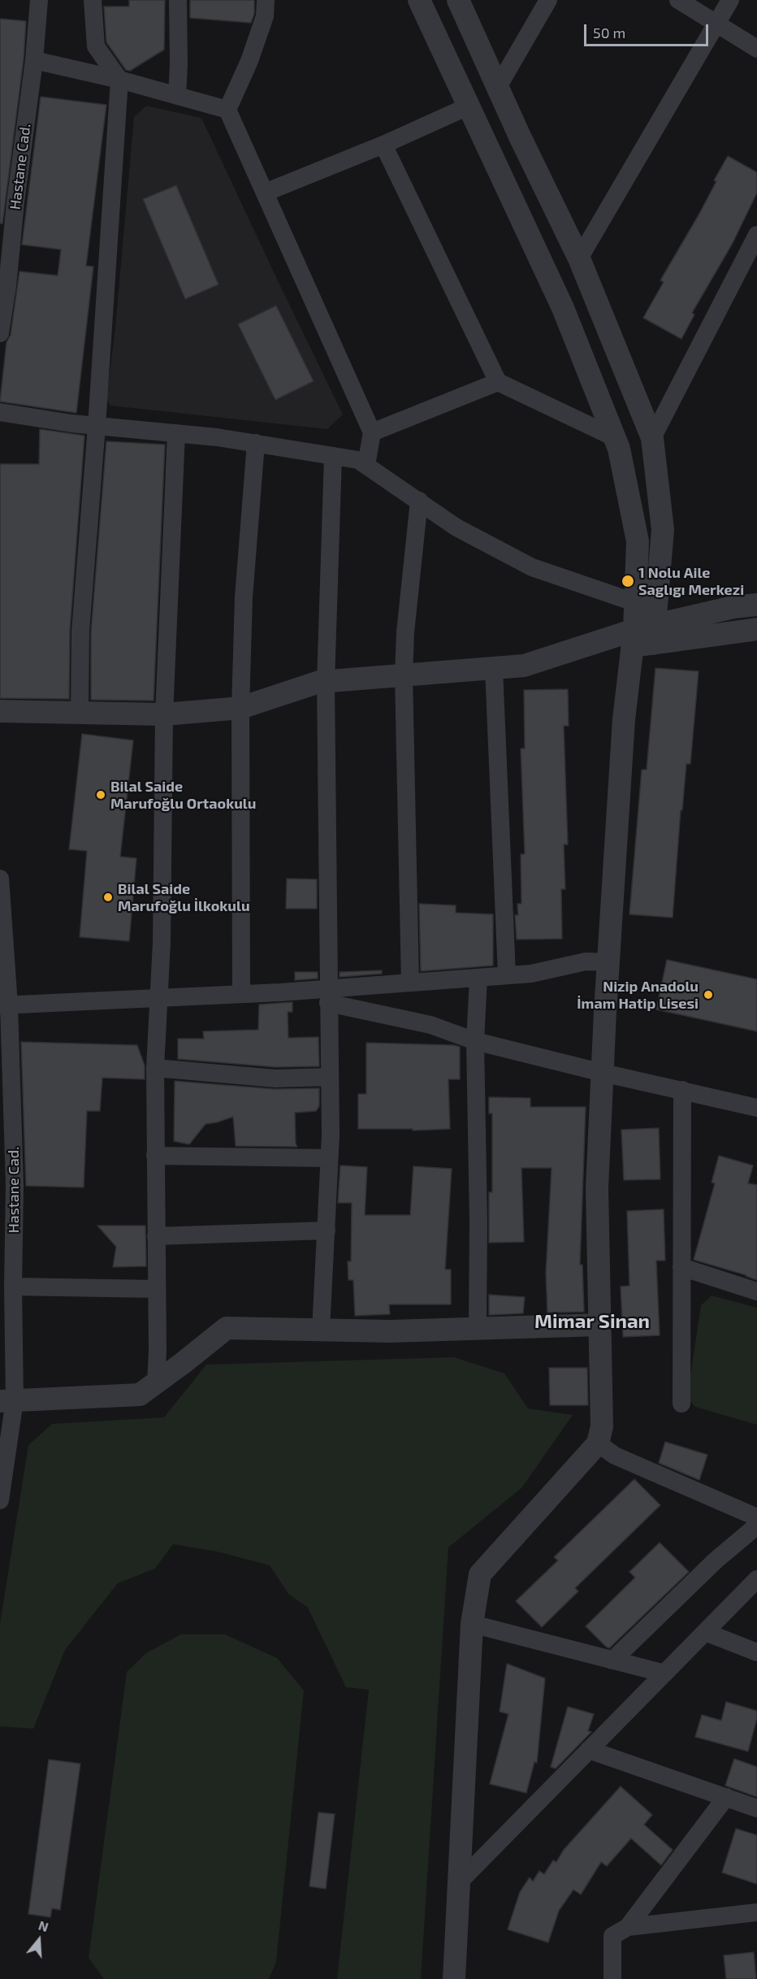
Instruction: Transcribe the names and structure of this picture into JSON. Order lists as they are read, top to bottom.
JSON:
{
  "streets": {
    "street": ["Hastane Cad."]
  },
  "districts": ["Mimar Sinan"],
  "places": [
    "1 Nolu Aile Saglıgı Merkezi",
    "Bilal Saide Marufoğlu Ortaokulu",
    "Bilal Saide Marufoğlu İlkokulu",
    "Nizip Anadolu İmam Hatip Lisesi"
  ],
  "scale_bar": "50 m",
  "north": "top"
}
